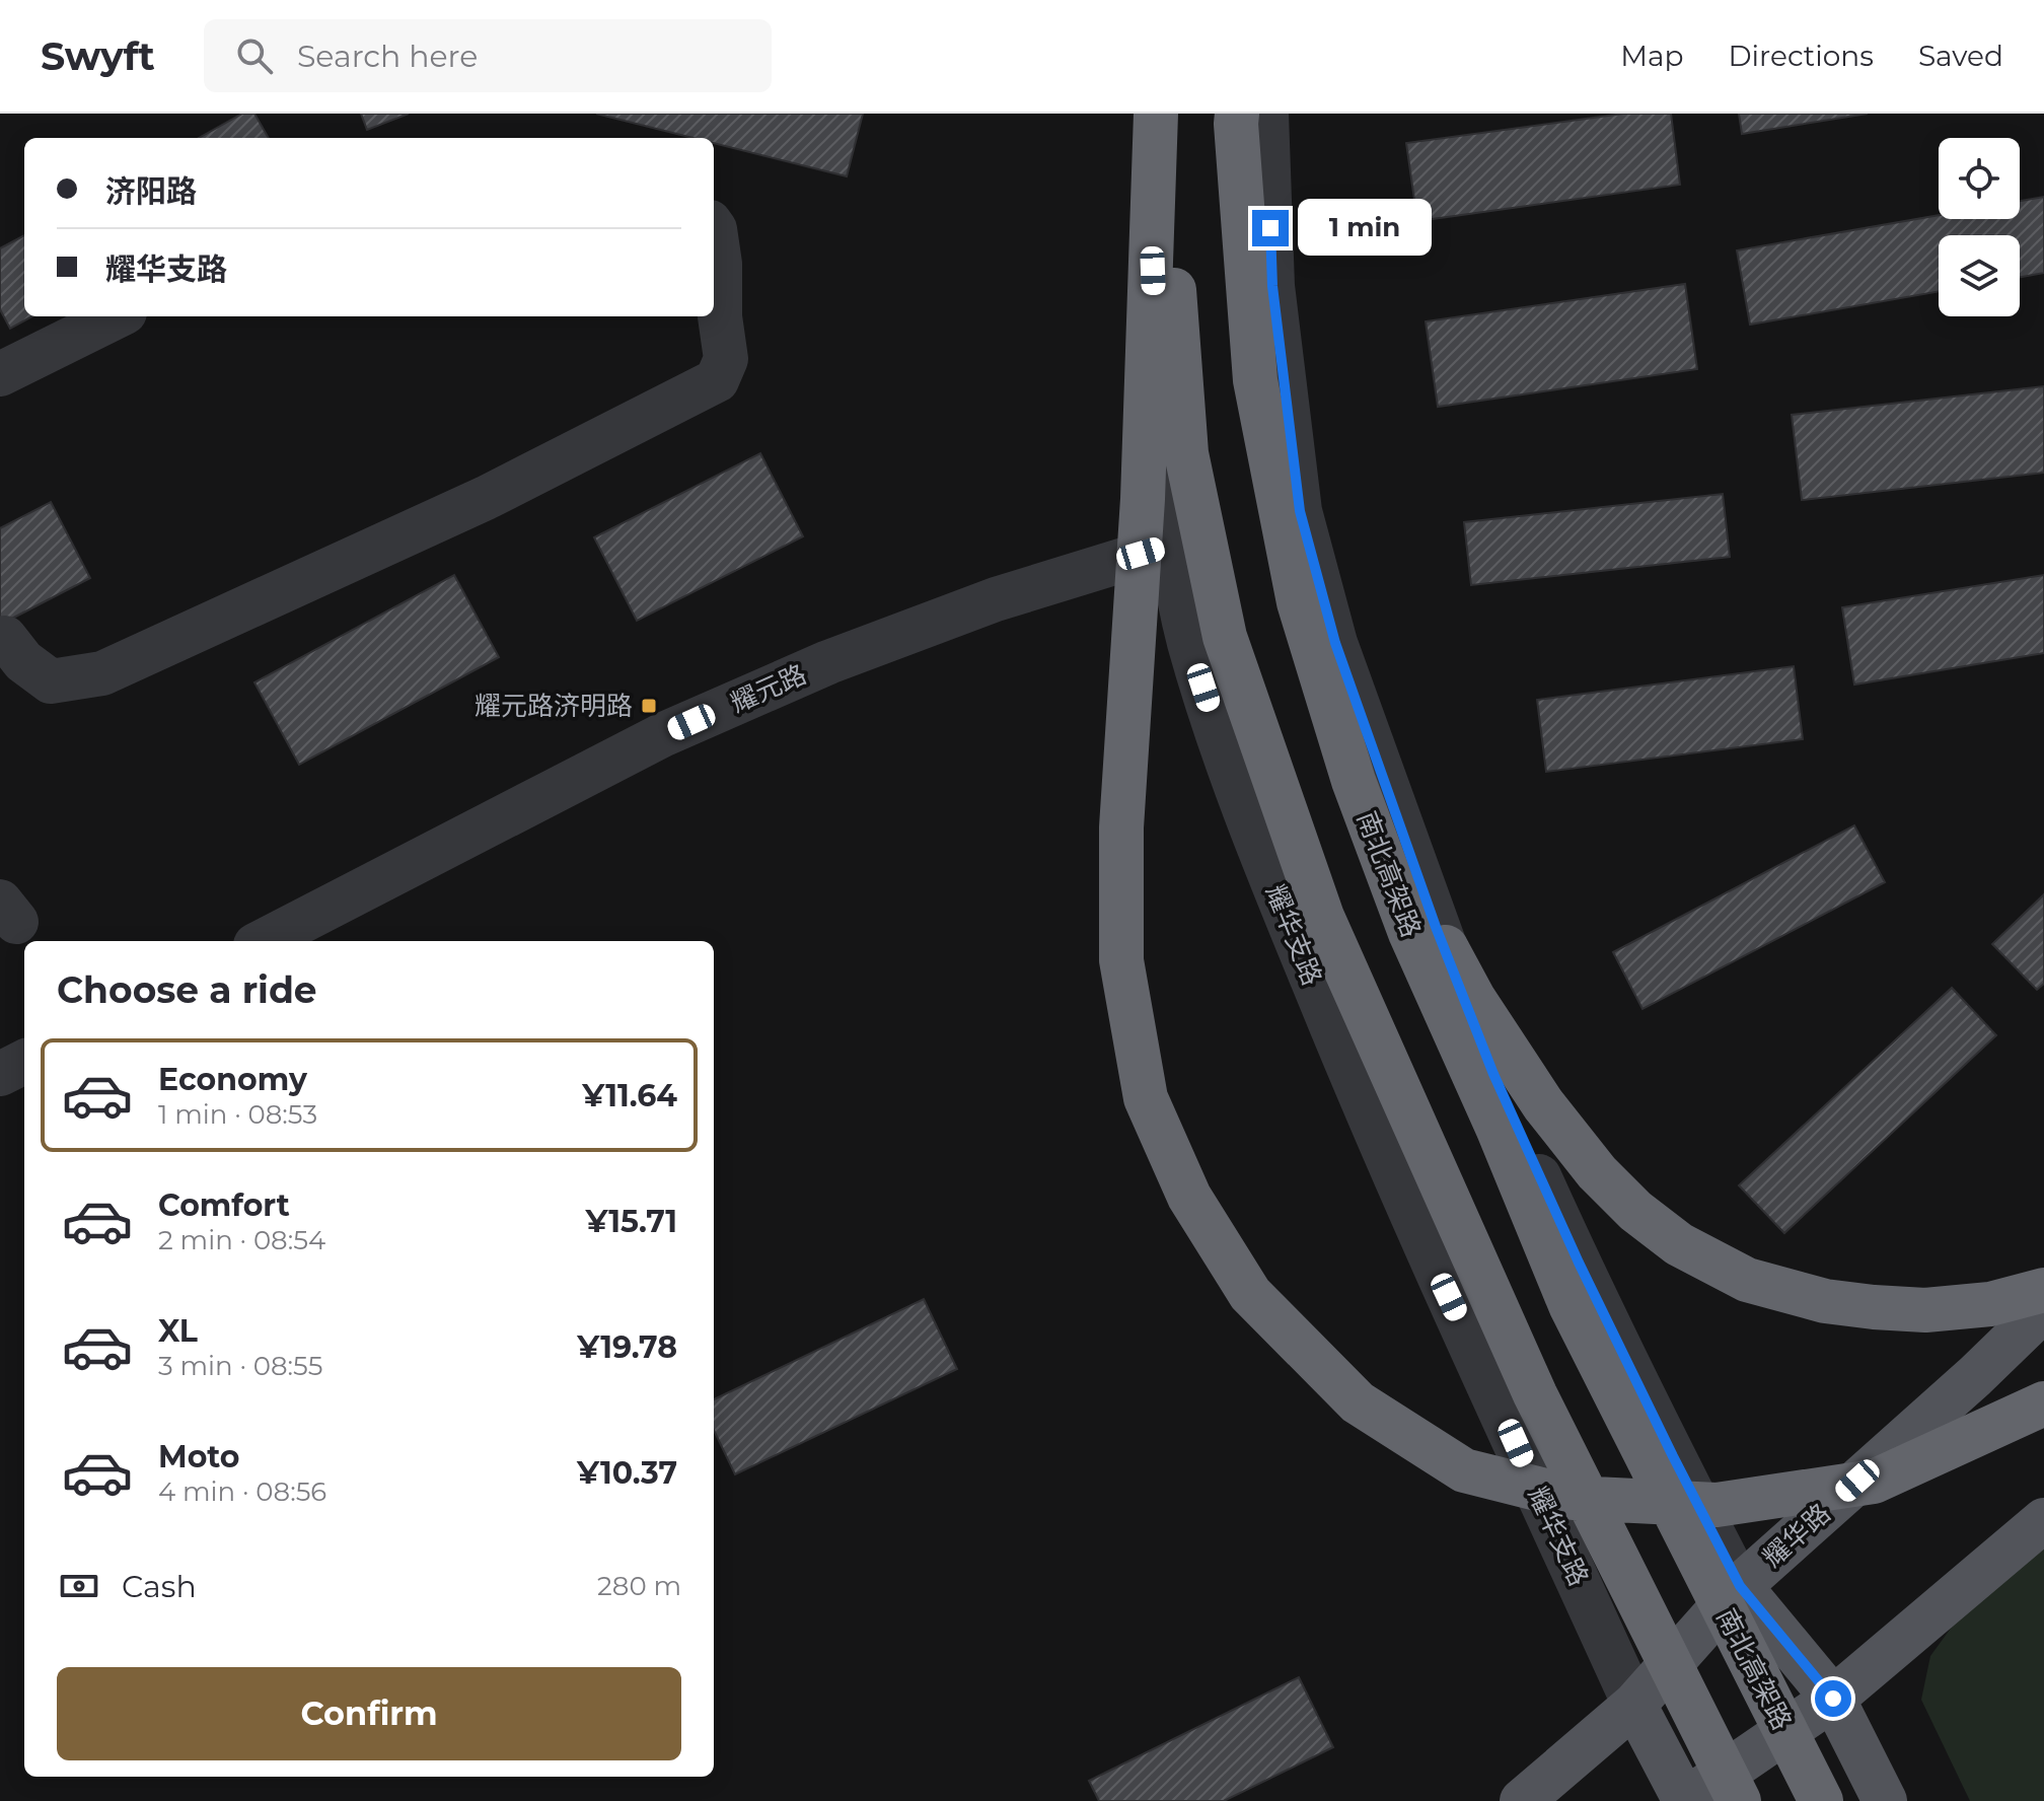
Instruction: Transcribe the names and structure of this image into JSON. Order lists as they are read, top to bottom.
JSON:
{
  "streets": {
    "highway": ["南北高架路"],
    "main road": ["耀华路"],
    "street": ["耀元路", "耀华支路"]
  },
  "crossings": [
    ["耀元路", "耀华支路"],
    ["耀华支路", "耀华路"]
  ],
  "places": {
    "transit": ["耀元路济明路"]
  },
  "page": {
    "header": "Swyft",
    "search": "Search here",
    "nav": ["Map", "Directions", "Saved"],
    "banner": ["济阳路", "耀华支路"],
    "bubble": "1 min",
    "heading": "Choose a ride",
    "list": [
      {
        "name": "Economy",
        "note": "1 min · 08:53",
        "value": "¥11.64"
      },
      {
        "name": "Comfort",
        "note": "2 min · 08:54",
        "value": "¥15.71"
      },
      {
        "name": "XL",
        "note": "3 min · 08:55",
        "value": "¥19.78"
      },
      {
        "name": "Moto",
        "note": "4 min · 08:56",
        "value": "¥10.37"
      }
    ],
    "pay": ["Cash", "280 m"],
    "buttons": "Confirm"
  }
}
